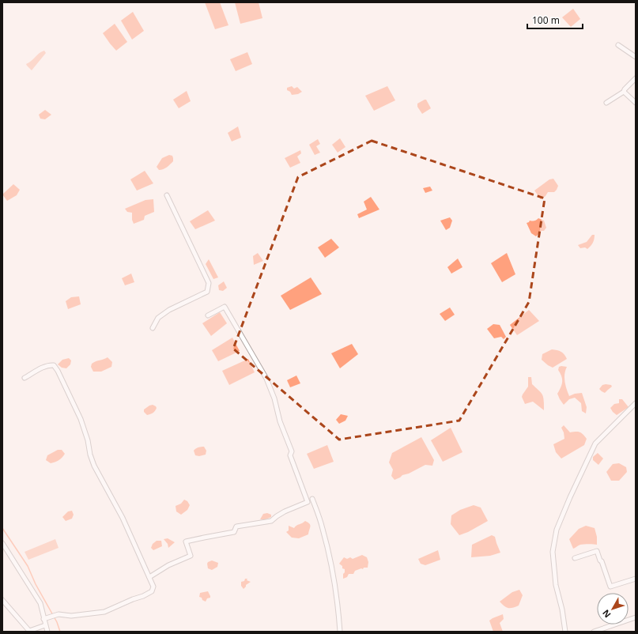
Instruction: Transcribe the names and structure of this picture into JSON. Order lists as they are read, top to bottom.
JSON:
{
  "scale_bar": "100 m",
  "north": "bottom left"
}
